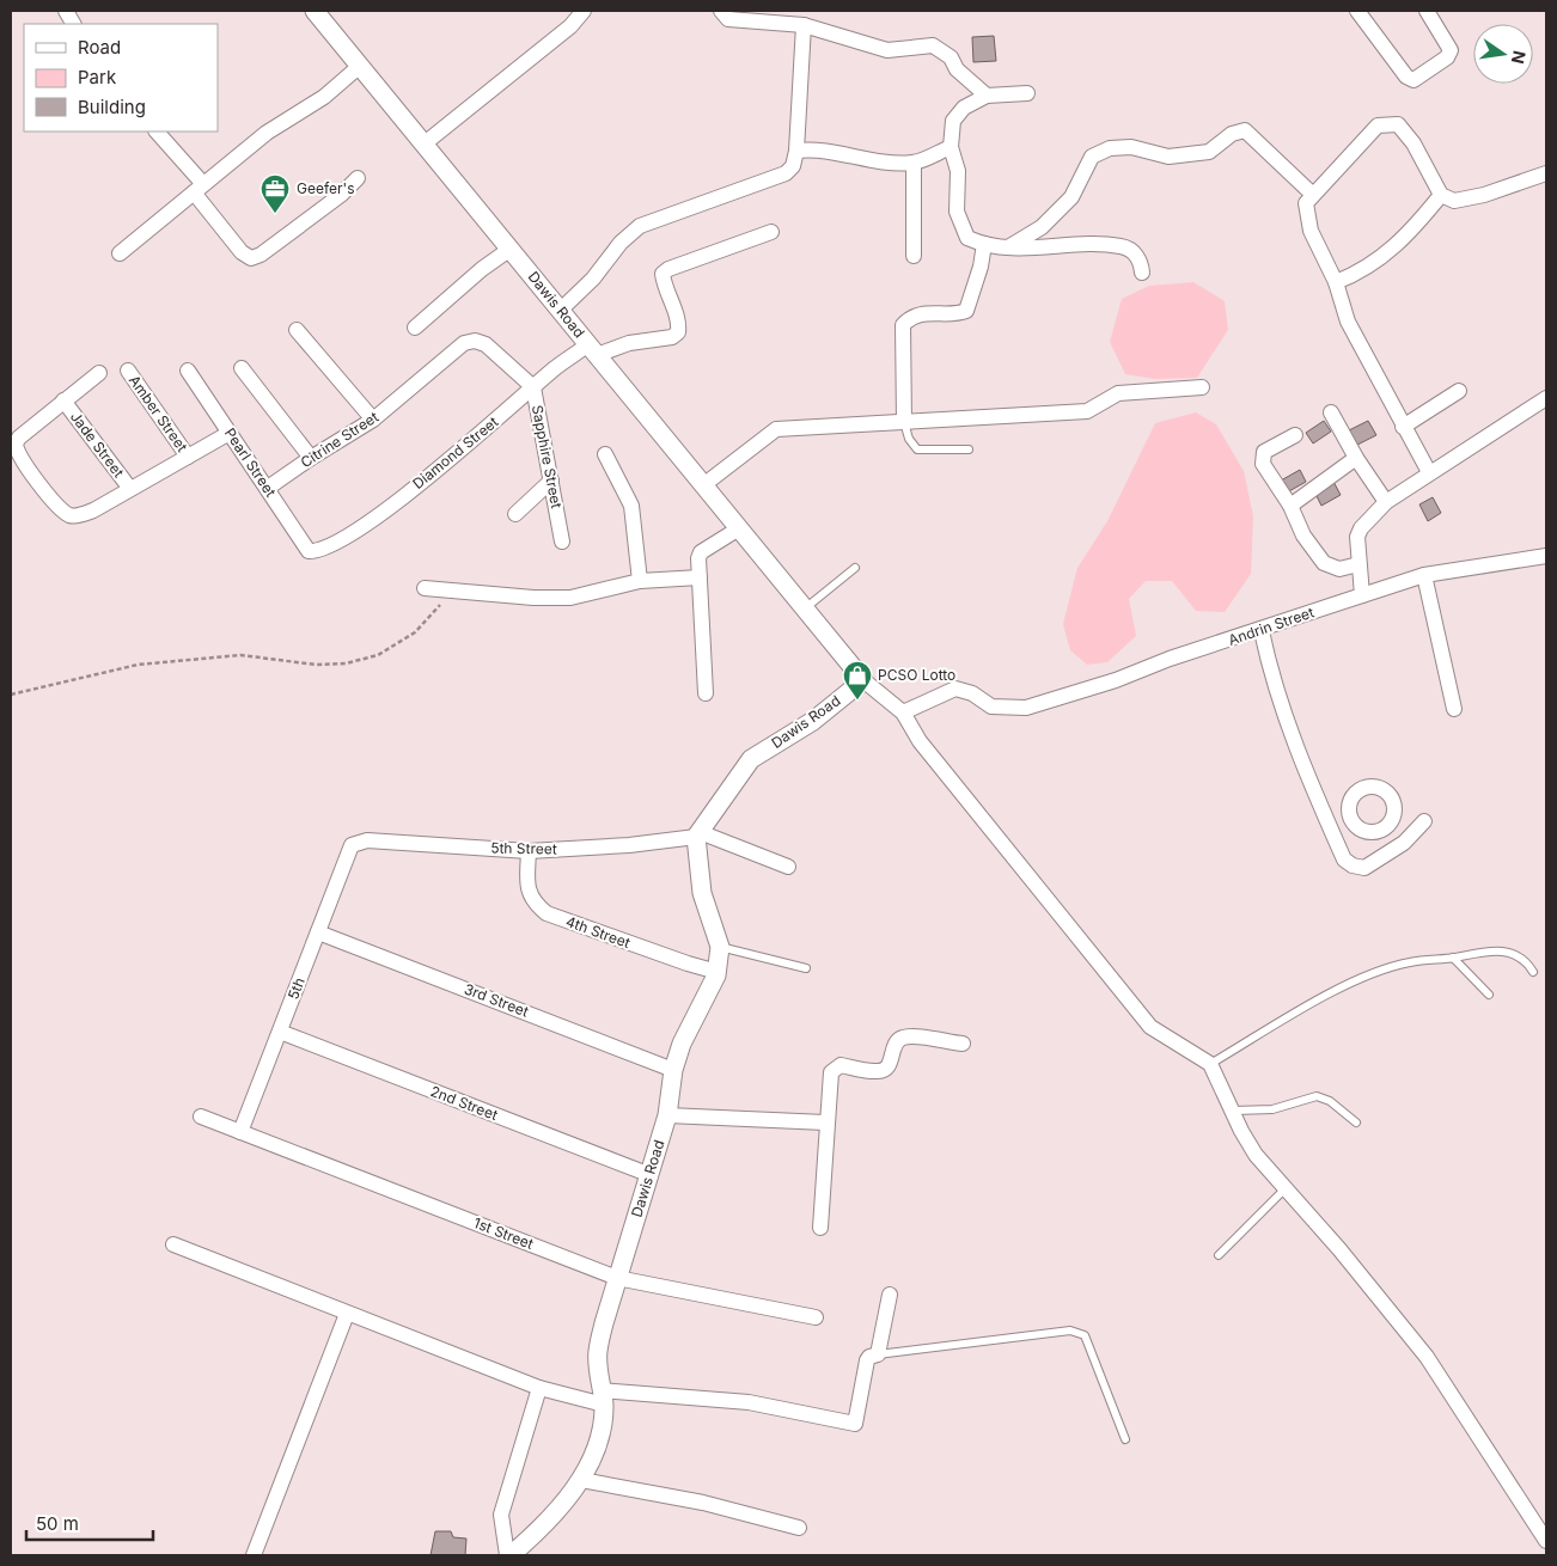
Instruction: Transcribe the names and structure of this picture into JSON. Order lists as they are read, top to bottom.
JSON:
{
  "streets": {
    "street": [
      "Dawis Road",
      "Amber Street",
      "Citrine Street",
      "Jade Street",
      "Diamond Street",
      "Sapphire Street",
      "Pearl Street",
      "Andrin Street",
      "5th Street",
      "4th Street",
      "5th",
      "3rd Street",
      "2nd Street",
      "1st Street"
    ]
  },
  "crossings": [
    ["Dawis Road", "Diamond Street"],
    ["Dawis Road", "5th Street"],
    ["Dawis Road", "4th Street"],
    ["Dawis Road", "3rd Street"],
    ["Dawis Road", "2nd Street"],
    ["Dawis Road", "1st Street"],
    ["Citrine Street", "Sapphire Street"],
    ["Citrine Street", "Pearl Street"],
    ["Diamond Street", "Sapphire Street"],
    ["Diamond Street", "Pearl Street"],
    ["5th Street", "4th Street"],
    ["5th Street", "5th"],
    ["5th", "3rd Street"],
    ["5th", "2nd Street"],
    ["5th", "1st Street"]
  ],
  "places": {
    "office": ["Geefer's"],
    "shop": ["PCSO Lotto"]
  },
  "legend": ["Road", "Park", "Building"],
  "scale_bar": "50 m",
  "north": "right"
}
